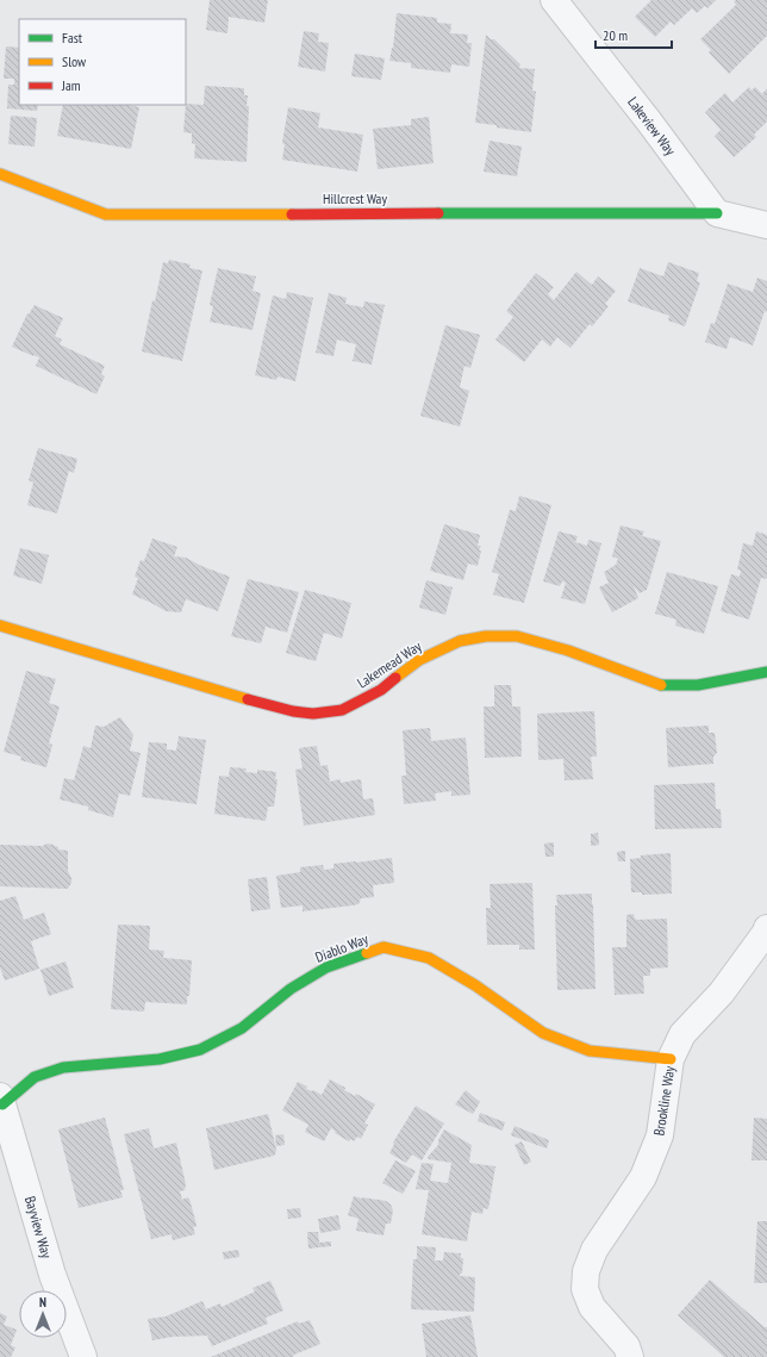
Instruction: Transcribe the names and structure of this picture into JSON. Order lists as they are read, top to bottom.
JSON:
{
  "streets": {
    "street": [
      "Lakeview Way",
      "Hillcrest Way",
      "Lakemead Way",
      "Diablo Way",
      "Brookline Way",
      "Bayview Way"
    ]
  },
  "crossings": [
    ["Lakeview Way", "Hillcrest Way"],
    ["Diablo Way", "Brookline Way"],
    ["Diablo Way", "Bayview Way"]
  ],
  "legend": ["Fast", "Slow", "Jam"],
  "scale_bar": "20 m",
  "north": "top"
}
